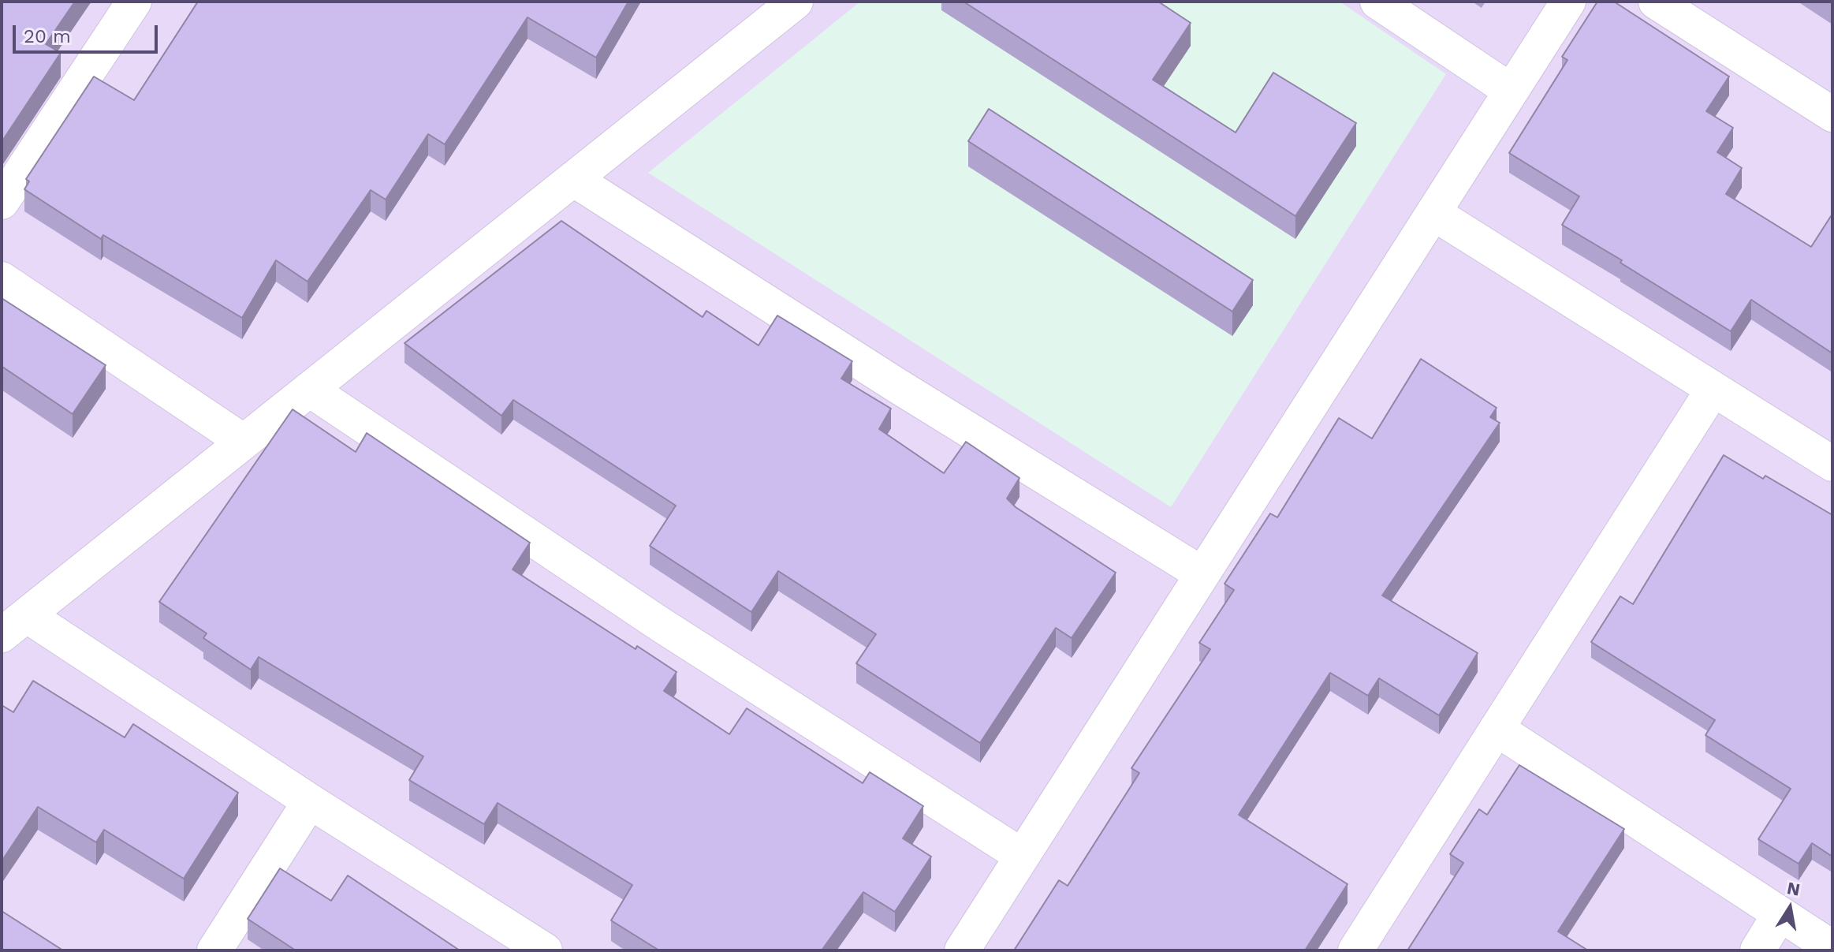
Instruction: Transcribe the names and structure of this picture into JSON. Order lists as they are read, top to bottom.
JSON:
{
  "scale_bar": "20 m",
  "north": "top"
}
